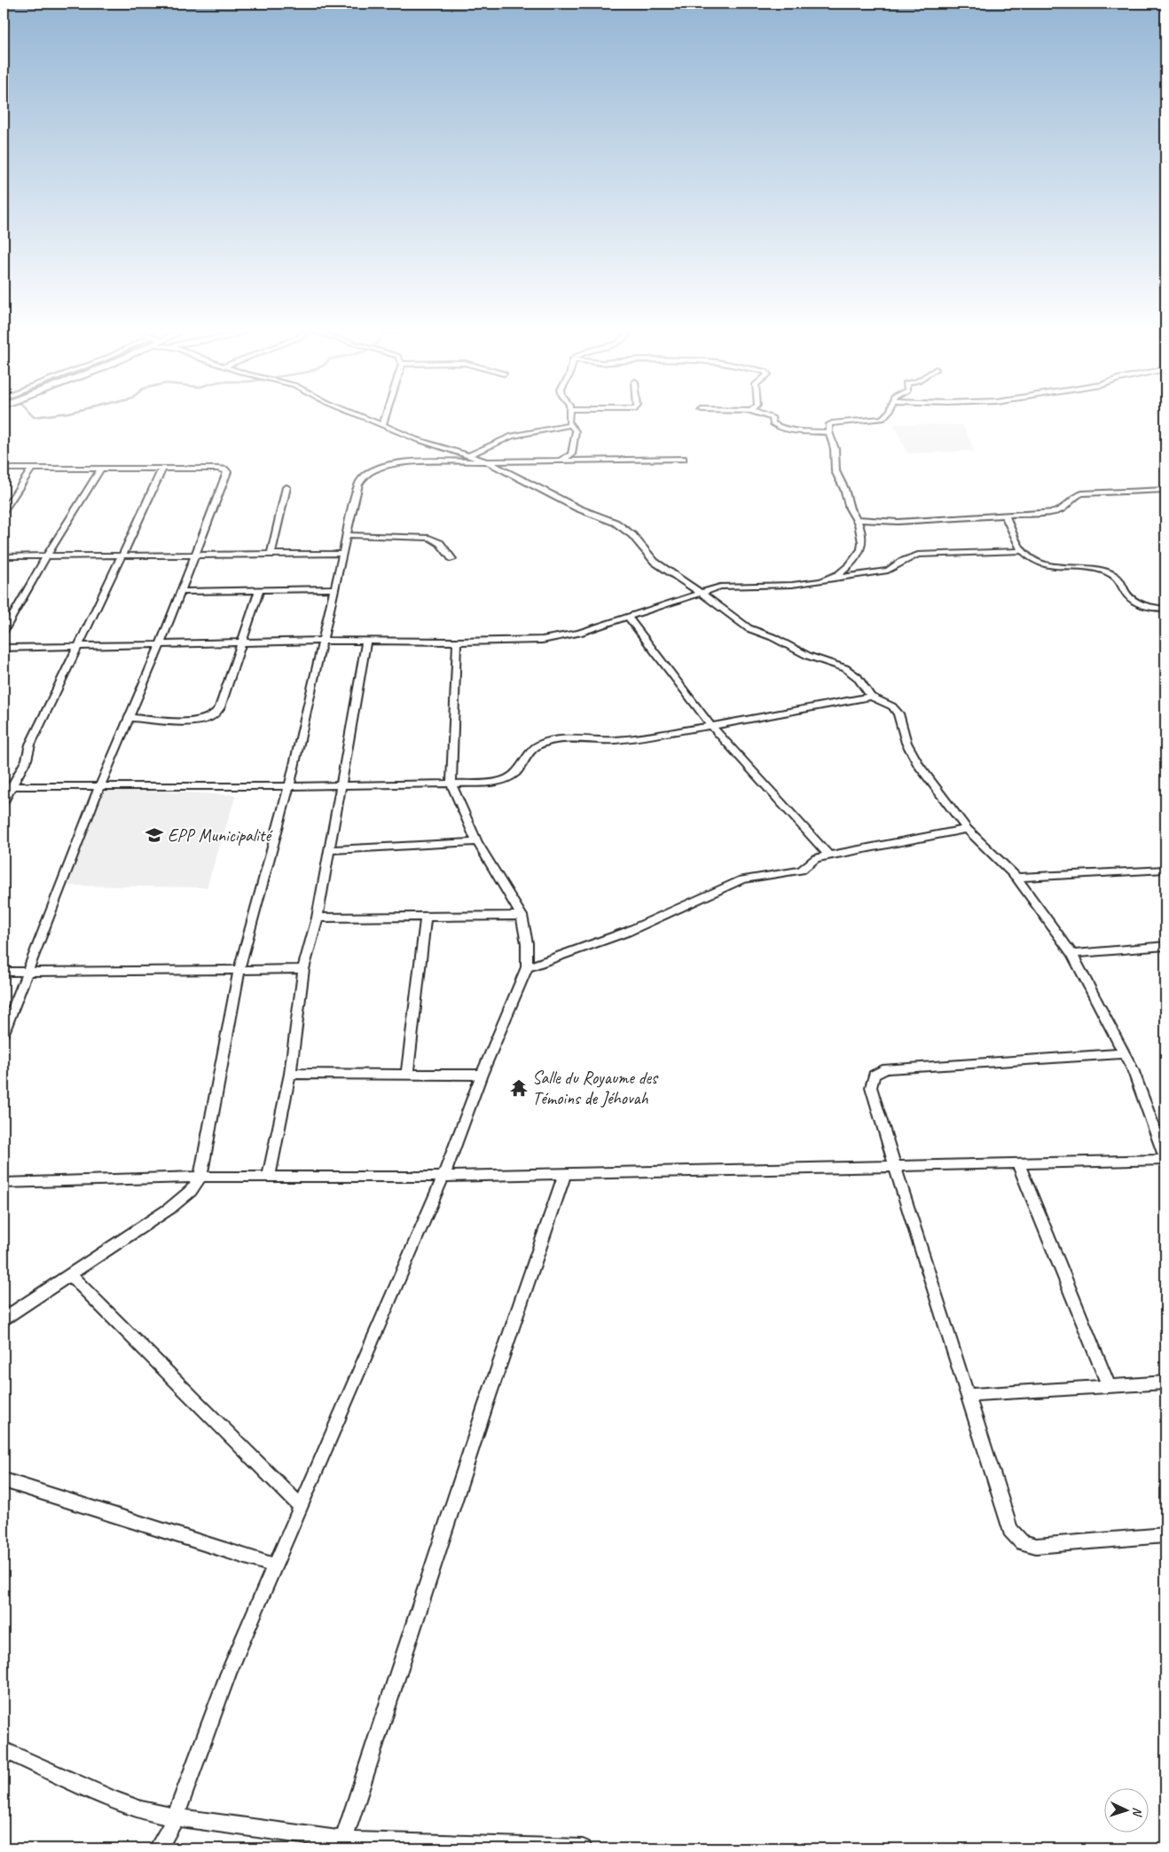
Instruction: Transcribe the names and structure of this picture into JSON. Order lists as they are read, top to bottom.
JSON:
{
  "places": {
    "school or university": ["EPP Municipalité"],
    "temple": ["Salle du Royaume des Témoins de Jéhovah"]
  },
  "north": "right"
}
